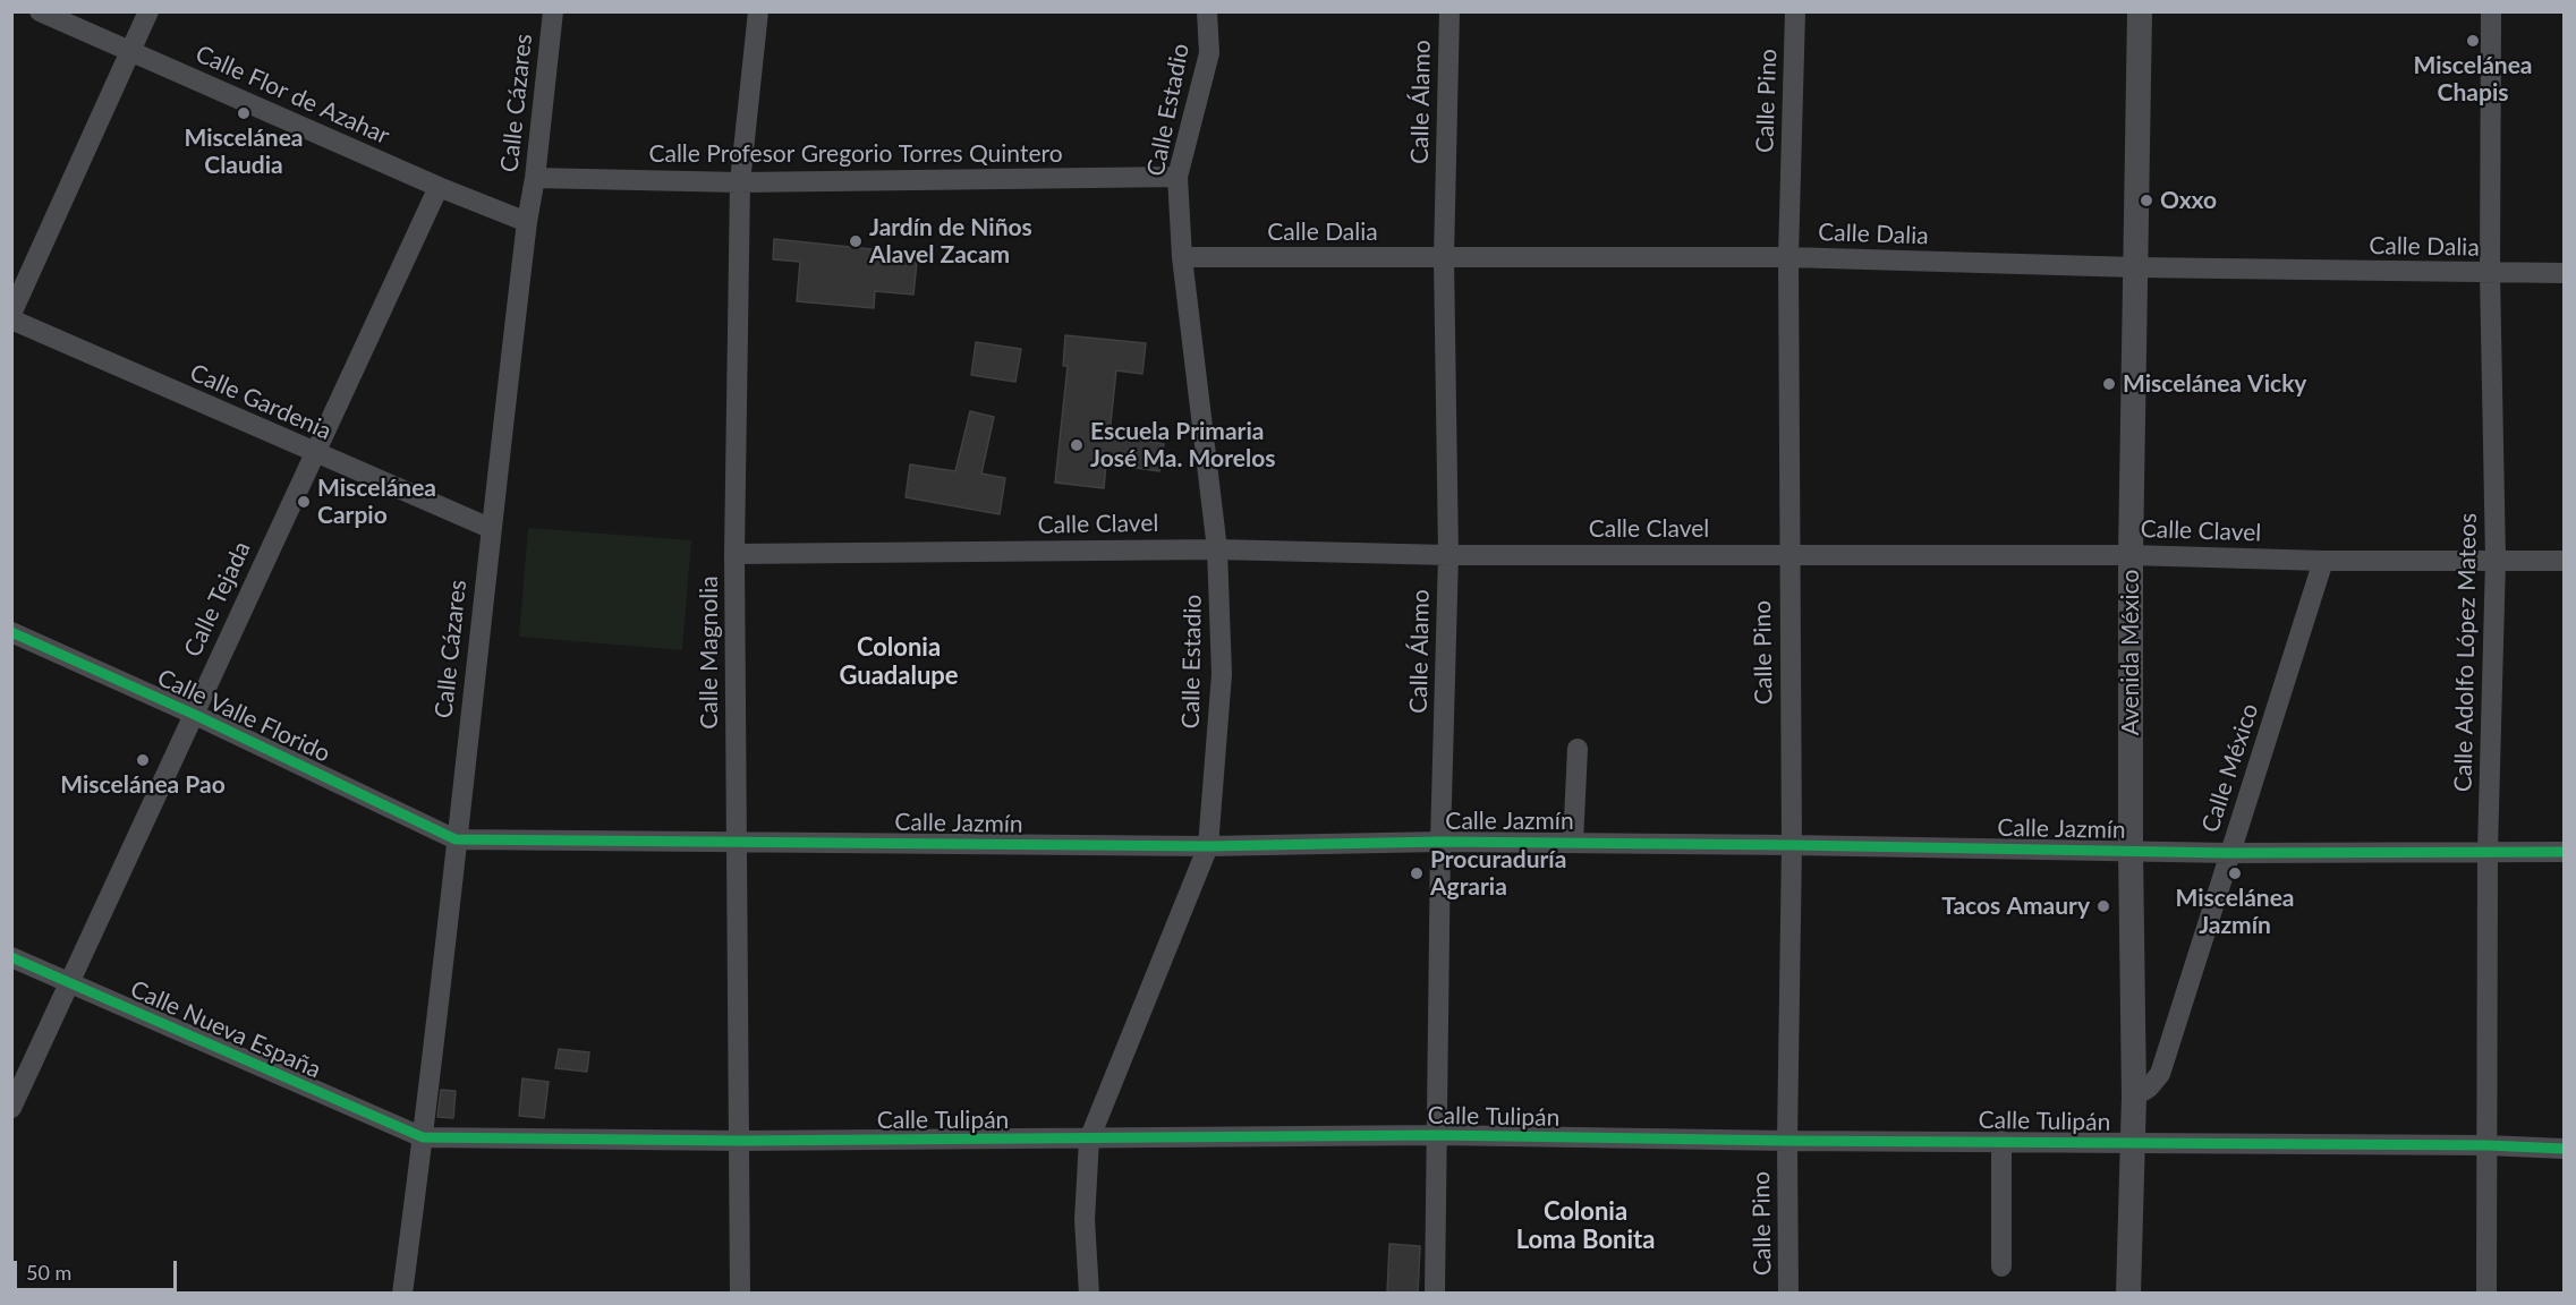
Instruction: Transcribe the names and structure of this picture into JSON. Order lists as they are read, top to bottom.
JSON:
{
  "streets": {
    "street": [
      "Calle Flor de Azahar",
      "Calle Pino",
      "Calle Álamo",
      "Calle Cázares",
      "Calle Estadio",
      "Calle Profesor Gregorio Torres Quintero",
      "Calle Dalia",
      "Calle Gardenia",
      "Calle Clavel",
      "Calle Tejada",
      "Calle Magnolia",
      "Avenida México",
      "Calle Adolfo López Mateos",
      "Calle Valle Florido",
      "Calle México",
      "Calle Jazmín",
      "Calle Nueva España",
      "Calle Tulipán"
    ]
  },
  "crossings": [
    ["Calle Flor de Azahar", "Calle Cázares"],
    ["Calle Flor de Azahar", "Calle Tejada"],
    ["Calle Pino", "Calle Dalia"],
    ["Calle Pino", "Calle Clavel"],
    ["Calle Pino", "Calle Jazmín"],
    ["Calle Pino", "Calle Tulipán"],
    ["Calle Álamo", "Calle Dalia"],
    ["Calle Álamo", "Calle Clavel"],
    ["Calle Álamo", "Calle Jazmín"],
    ["Calle Álamo", "Calle Tulipán"],
    ["Calle Cázares", "Calle Profesor Gregorio Torres Quintero"],
    ["Calle Cázares", "Calle Gardenia"],
    ["Calle Cázares", "Calle Valle Florido"],
    ["Calle Cázares", "Calle Jazmín"],
    ["Calle Cázares", "Calle Nueva España"],
    ["Calle Cázares", "Calle Tulipán"],
    ["Calle Estadio", "Calle Profesor Gregorio Torres Quintero"],
    ["Calle Estadio", "Calle Dalia"],
    ["Calle Estadio", "Calle Clavel"],
    ["Calle Estadio", "Calle Jazmín"],
    ["Calle Estadio", "Calle Tulipán"],
    ["Calle Profesor Gregorio Torres Quintero", "Calle Magnolia"],
    ["Calle Dalia", "Avenida México"],
    ["Calle Dalia", "Calle Adolfo López Mateos"],
    ["Calle Gardenia", "Calle Tejada"],
    ["Calle Clavel", "Calle Magnolia"],
    ["Calle Clavel", "Avenida México"],
    ["Calle Clavel", "Calle Adolfo López Mateos"],
    ["Calle Clavel", "Calle México"],
    ["Calle Tejada", "Calle Valle Florido"],
    ["Calle Tejada", "Calle Nueva España"],
    ["Calle Magnolia", "Calle Jazmín"],
    ["Calle Magnolia", "Calle Tulipán"],
    ["Avenida México", "Calle México"],
    ["Avenida México", "Calle Jazmín"],
    ["Avenida México", "Calle Tulipán"],
    ["Calle Adolfo López Mateos", "Calle Jazmín"],
    ["Calle Adolfo López Mateos", "Calle Tulipán"],
    ["Calle Valle Florido", "Calle Jazmín"],
    ["Calle México", "Calle Jazmín"],
    ["Calle Nueva España", "Calle Tulipán"]
  ],
  "districts": ["Colonia Guadalupe", "Colonia Loma Bonita"],
  "places": [
    "Miscelánea Chapis",
    "Miscelánea Claudia",
    "Oxxo",
    "Jardín de Niños Alavel Zacam",
    "Miscelánea Vicky",
    "Escuela Primaria José Ma. Morelos",
    "Miscelánea Carpio",
    "Miscelánea Pao",
    "Procuraduría Agraria",
    "Miscelánea Jazmín",
    "Tacos Amaury"
  ],
  "scale_bar": "50 m"
}
